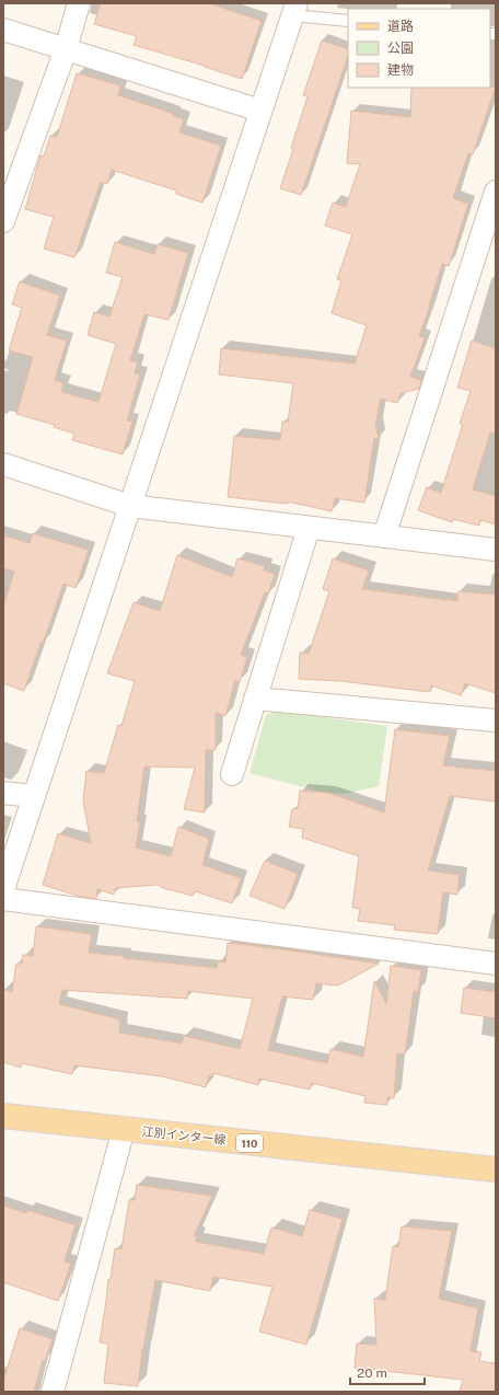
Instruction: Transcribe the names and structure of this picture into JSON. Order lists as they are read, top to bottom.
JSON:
{
  "streets": {
    "main road": ["江別インター線", "110"]
  },
  "legend": ["道路", "公園", "建物"],
  "scale_bar": "20 m"
}
